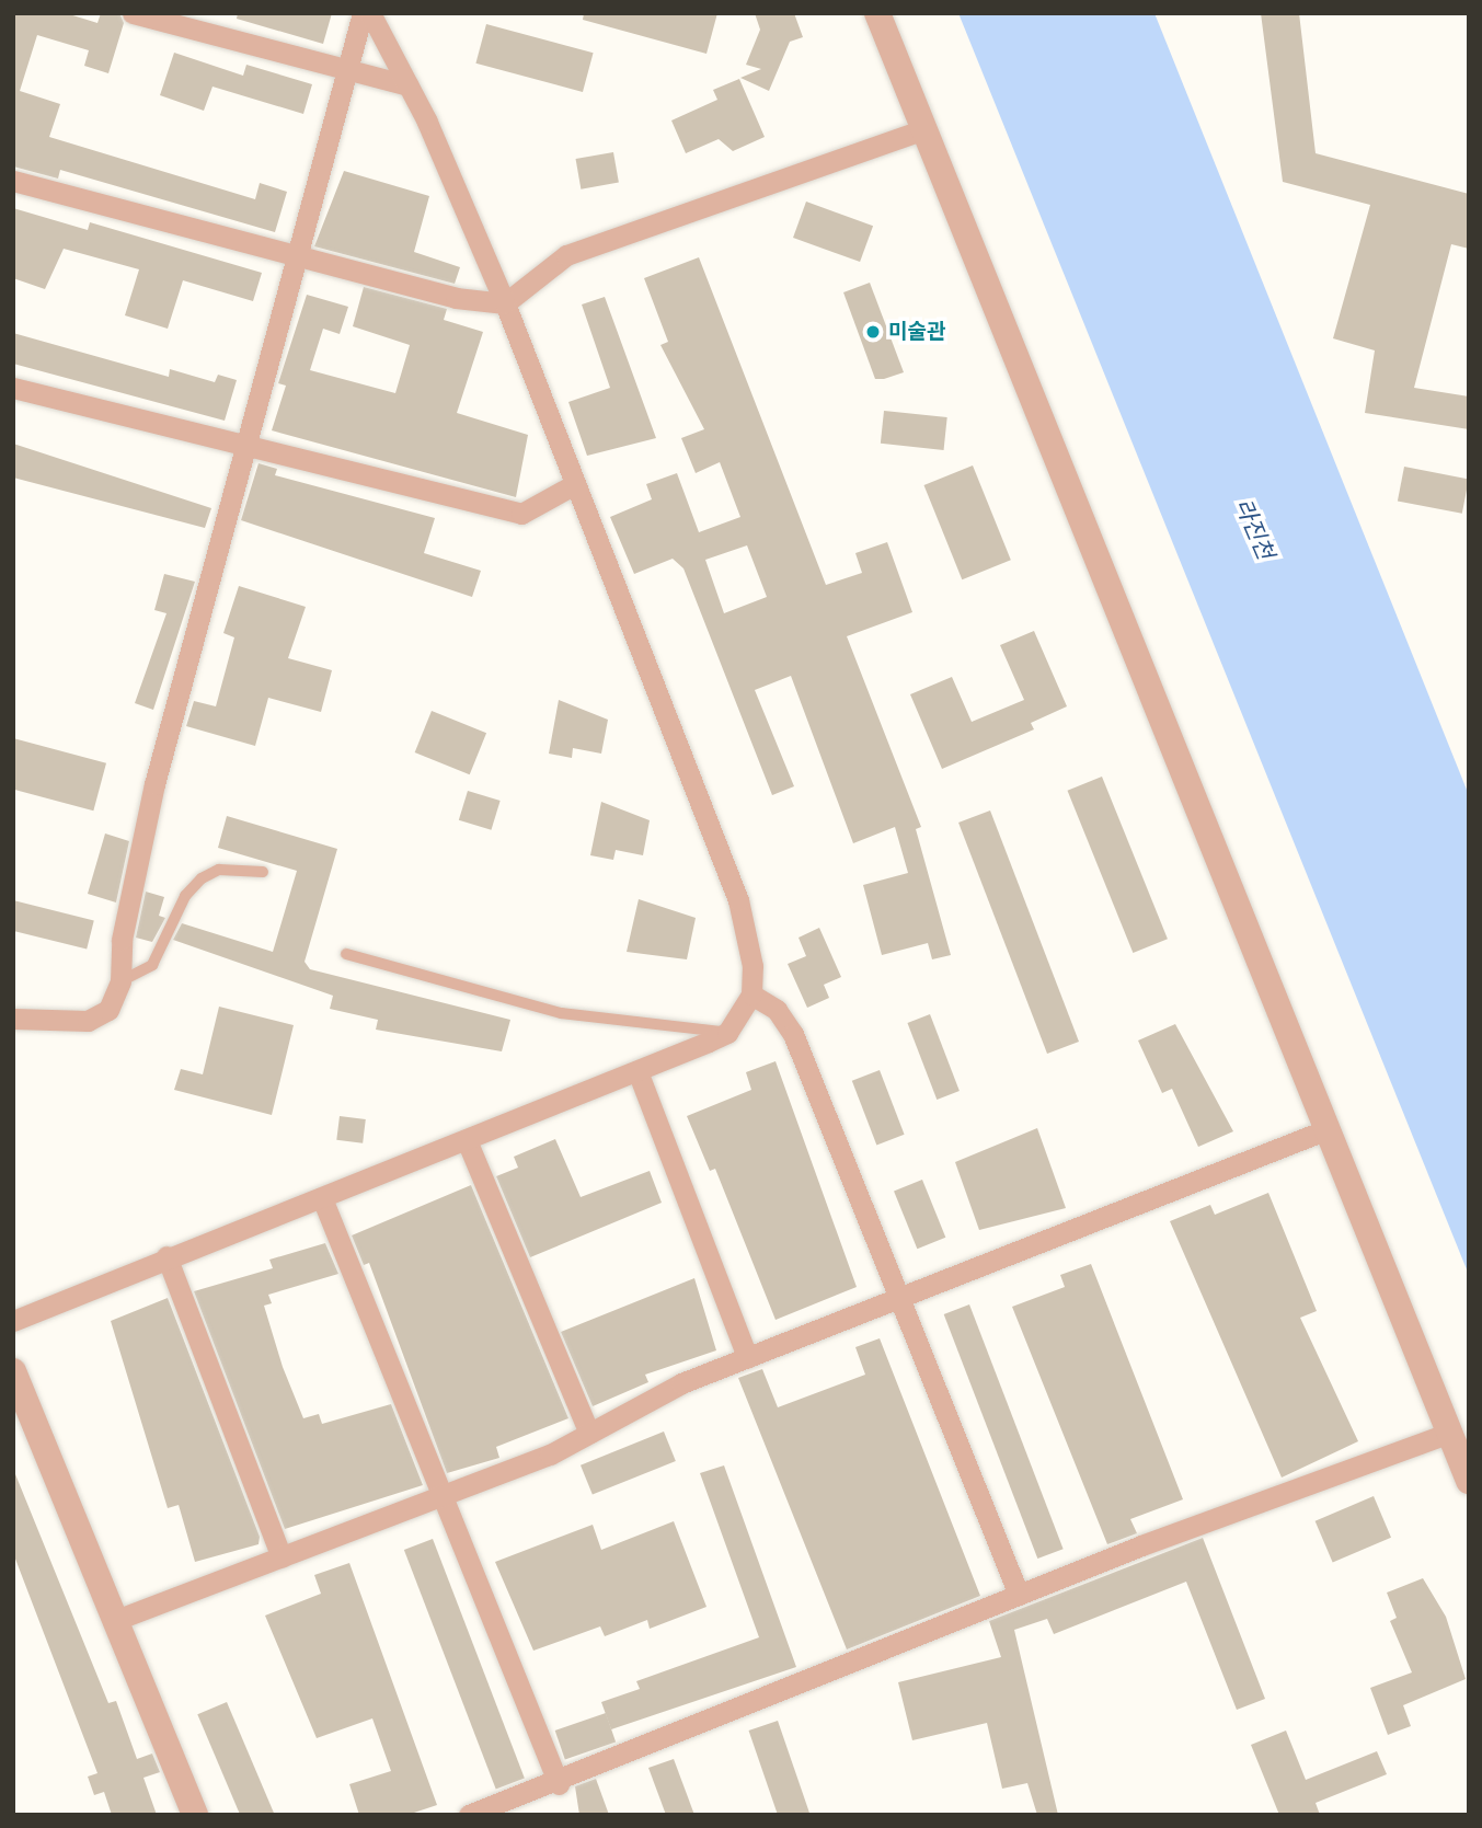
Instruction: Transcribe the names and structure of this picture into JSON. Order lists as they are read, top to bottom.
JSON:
{
  "water": ["라진천"],
  "places": ["미술관"]
}
